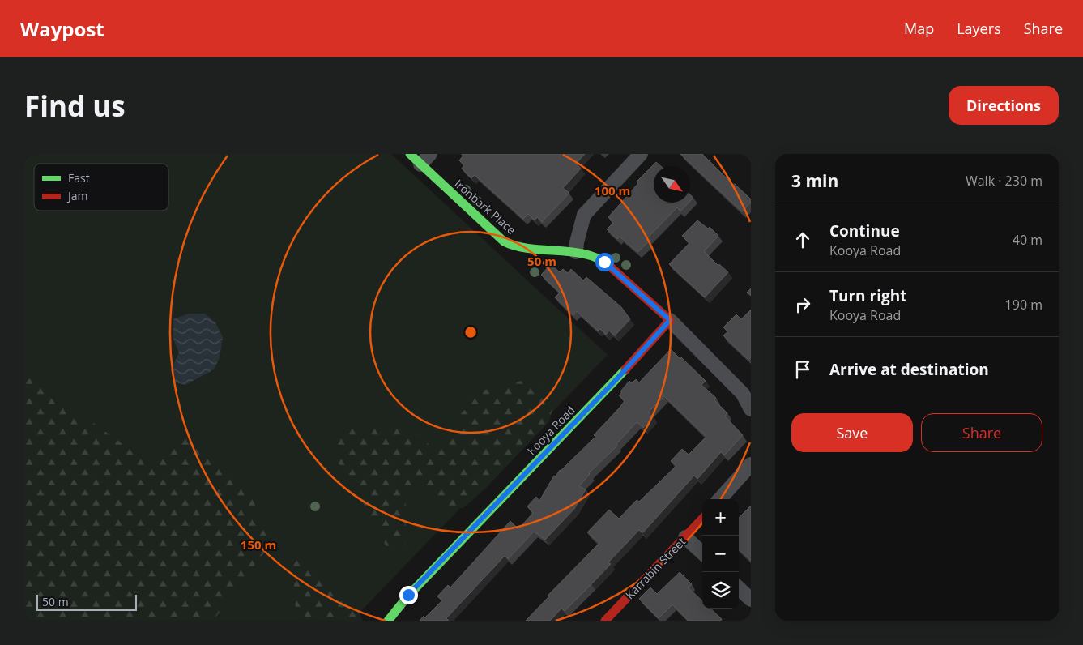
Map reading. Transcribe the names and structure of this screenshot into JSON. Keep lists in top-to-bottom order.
{
  "streets": {
    "street": ["Ironbark Place", "Kooya Road", "Karrabin Street"]
  },
  "crossings": [
    ["Ironbark Place", "Kooya Road"]
  ],
  "legend": ["Fast", "Jam"],
  "scale_bar": "50 m",
  "north": "bottom right",
  "page": {
    "header": "Waypost",
    "nav": ["Map", "Layers", "Share"],
    "buttons": [
      "Directions",
      ["Save", "Share"]
    ],
    "title": "Find us",
    "heading": ["3 min", "Walk · 230 m"],
    "list": [
      ["Continue", "Kooya Road", "40 m"],
      ["Turn right", "Kooya Road", "190 m"],
      "Arrive at destination"
    ],
    "map_buttons": ["+", "−"],
    "scale": "50 m"
  },
  "rings": ["100 m", "50 m", "150 m"]
}
